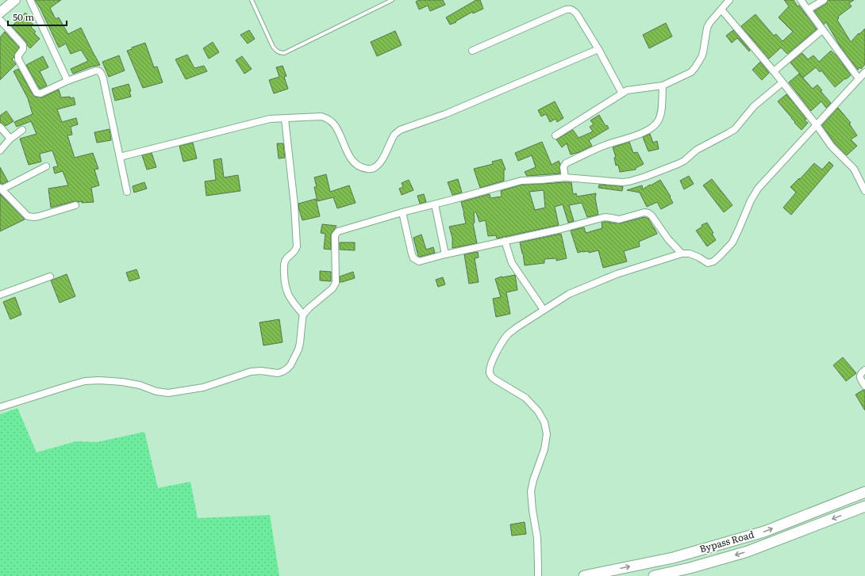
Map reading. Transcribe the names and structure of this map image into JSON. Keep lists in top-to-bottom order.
{
  "streets": {
    "main road": ["Bypass Road"]
  },
  "scale_bar": "50 m"
}
